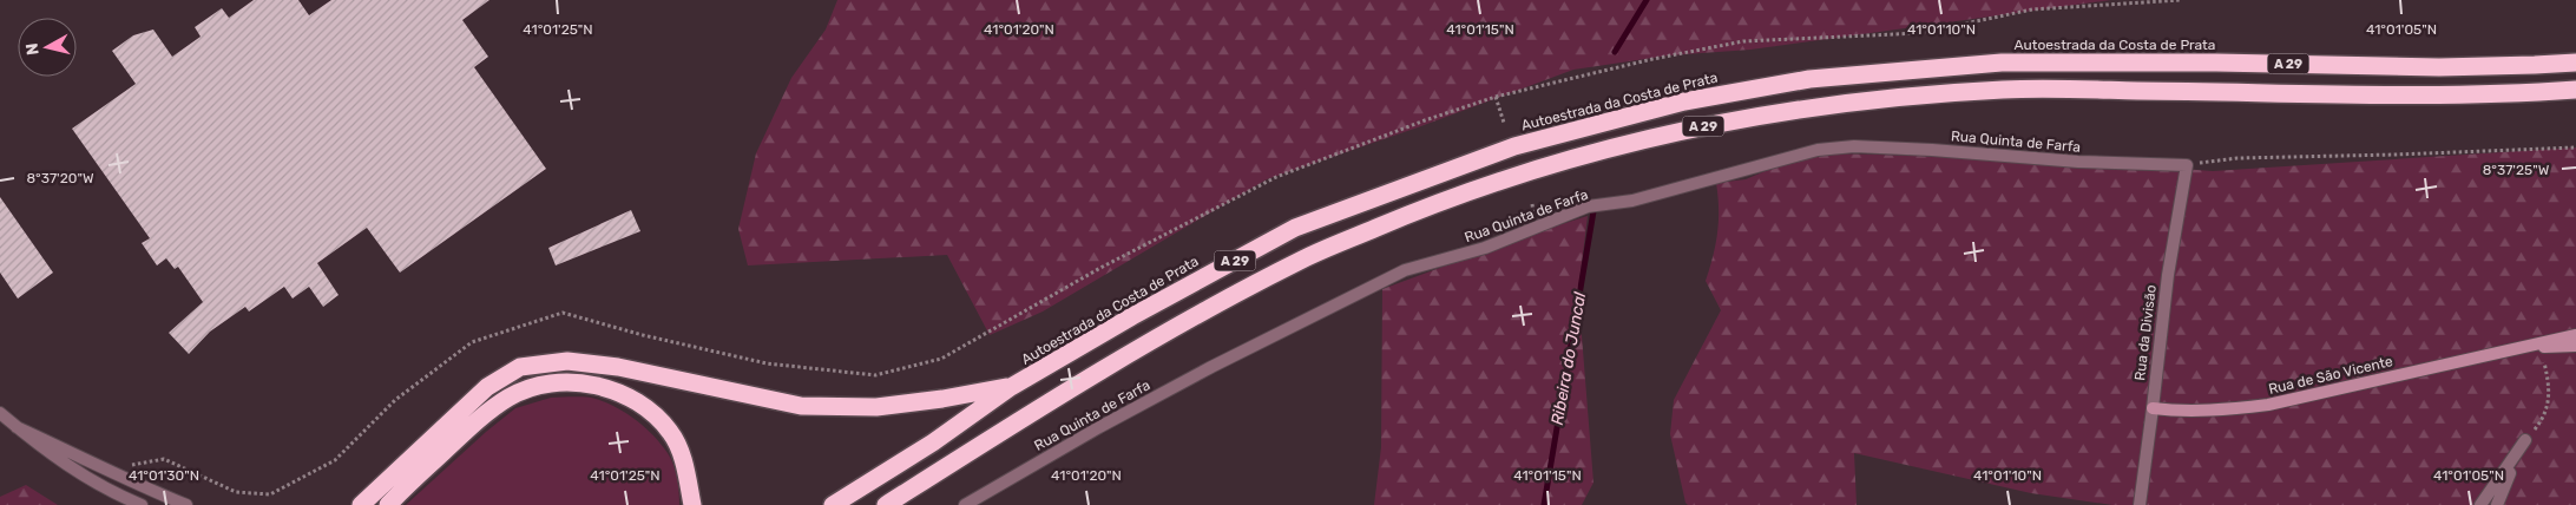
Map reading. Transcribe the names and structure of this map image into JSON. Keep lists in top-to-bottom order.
{
  "streets": {
    "highway": ["Autoestrada da Costa de Prata", "A 29"],
    "main road": ["Rua de São Vicente"],
    "street": ["Rua Quinta de Farfa", "Rua da Divisão"]
  },
  "crossings": [
    ["Rua Quinta de Farfa", "Rua da Divisão"],
    ["Rua da Divisão", "Rua de São Vicente"]
  ],
  "water": ["Ribeira do Juncal"],
  "north": "left",
  "coordinates": [
    "41°01'25\"N",
    "41°01'20\"N",
    "41°01'15\"N",
    "41°01'10\"N",
    "41°01'05\"N",
    "8°37'25\"W",
    "8°37'20\"W",
    "41°01'30\"N"
  ]
}
